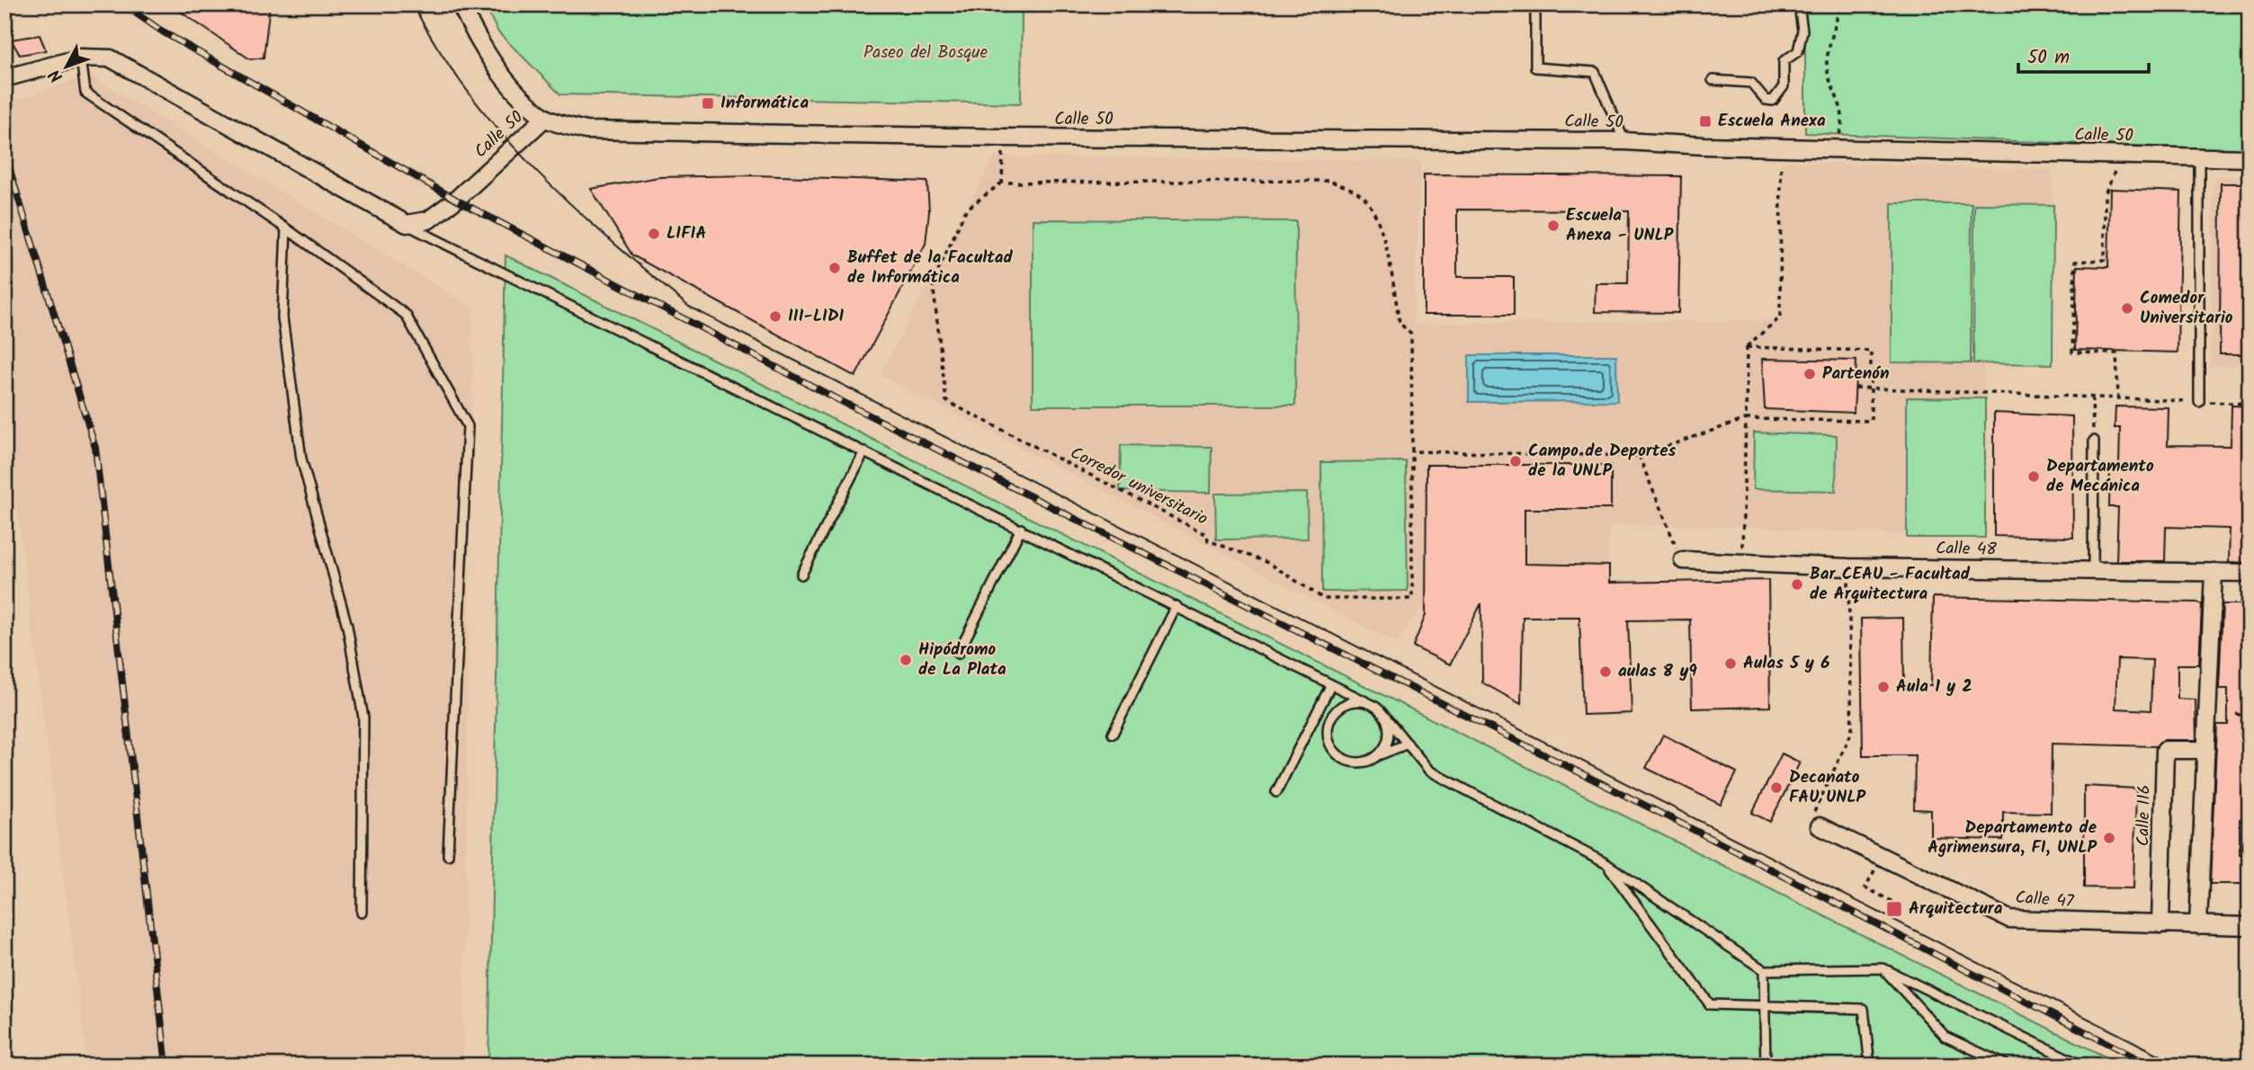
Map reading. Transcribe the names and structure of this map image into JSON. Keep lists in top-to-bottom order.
{
  "streets": {
    "street": [
      "Calle 50",
      "Calle 48",
      "Calle 116",
      "Calle 47"
    ],
    "path": ["Corredor universitario"]
  },
  "crossings": [
    ["Calle 116", "Calle 47"]
  ],
  "parks": ["Paseo del Bosque"],
  "places": {
    "transit": ["Informática", "Escuela Anexa", "Arquitectura"],
    "other": [
      "Escuela Anexa - UNLP",
      "LIFIA",
      "Buffet de la Facultad de Informática",
      "Comedor Universitario",
      "III-LIDI",
      "Partenón",
      "Campo de Deportes de la UNLP",
      "Departamento de Mecánica",
      "Bar CEAU - Facultad de Arquitectura",
      "Hipódromo de La Plata",
      "Aulas 5 y 6",
      "aulas 8 y9",
      "Aula 1 y 2",
      "Decanato FAU UNLP",
      "Departamento de Agrimensura, FI, UNLP"
    ]
  },
  "scale_bar": "50 m",
  "north": "bottom left"
}
